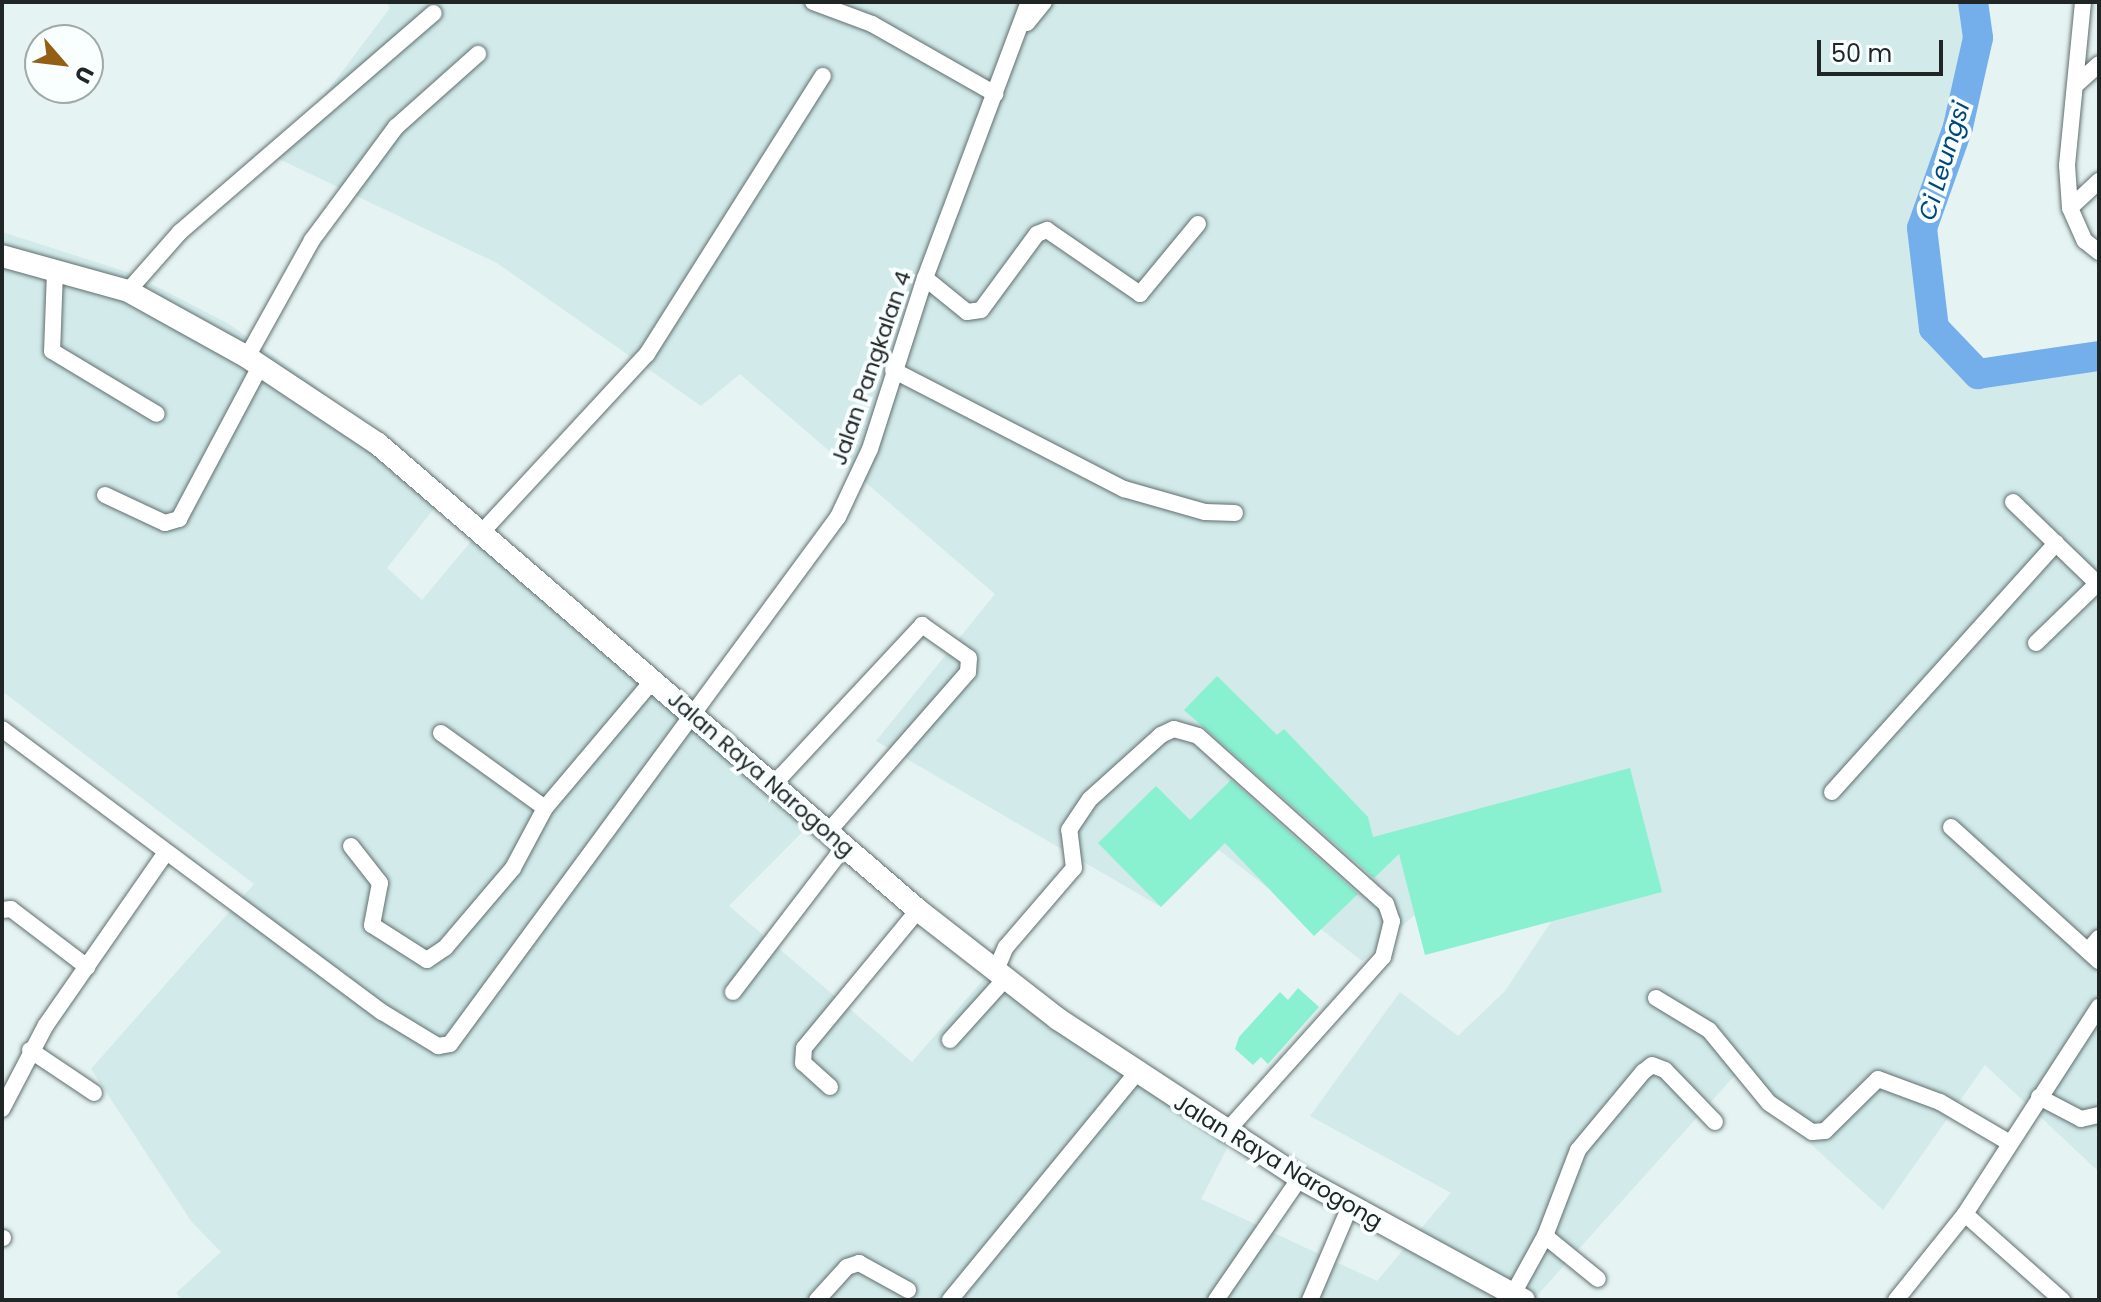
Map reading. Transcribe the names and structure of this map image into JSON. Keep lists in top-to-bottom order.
{
  "streets": {
    "main road": ["Jalan Raya Narogong"],
    "street": ["Jalan Pangkalan 4"]
  },
  "crossings": [
    ["Jalan Pangkalan 4", "Jalan Raya Narogong"]
  ],
  "water": ["Ci Leungsi"],
  "scale_bar": "50 m",
  "north": "bottom right"
}
